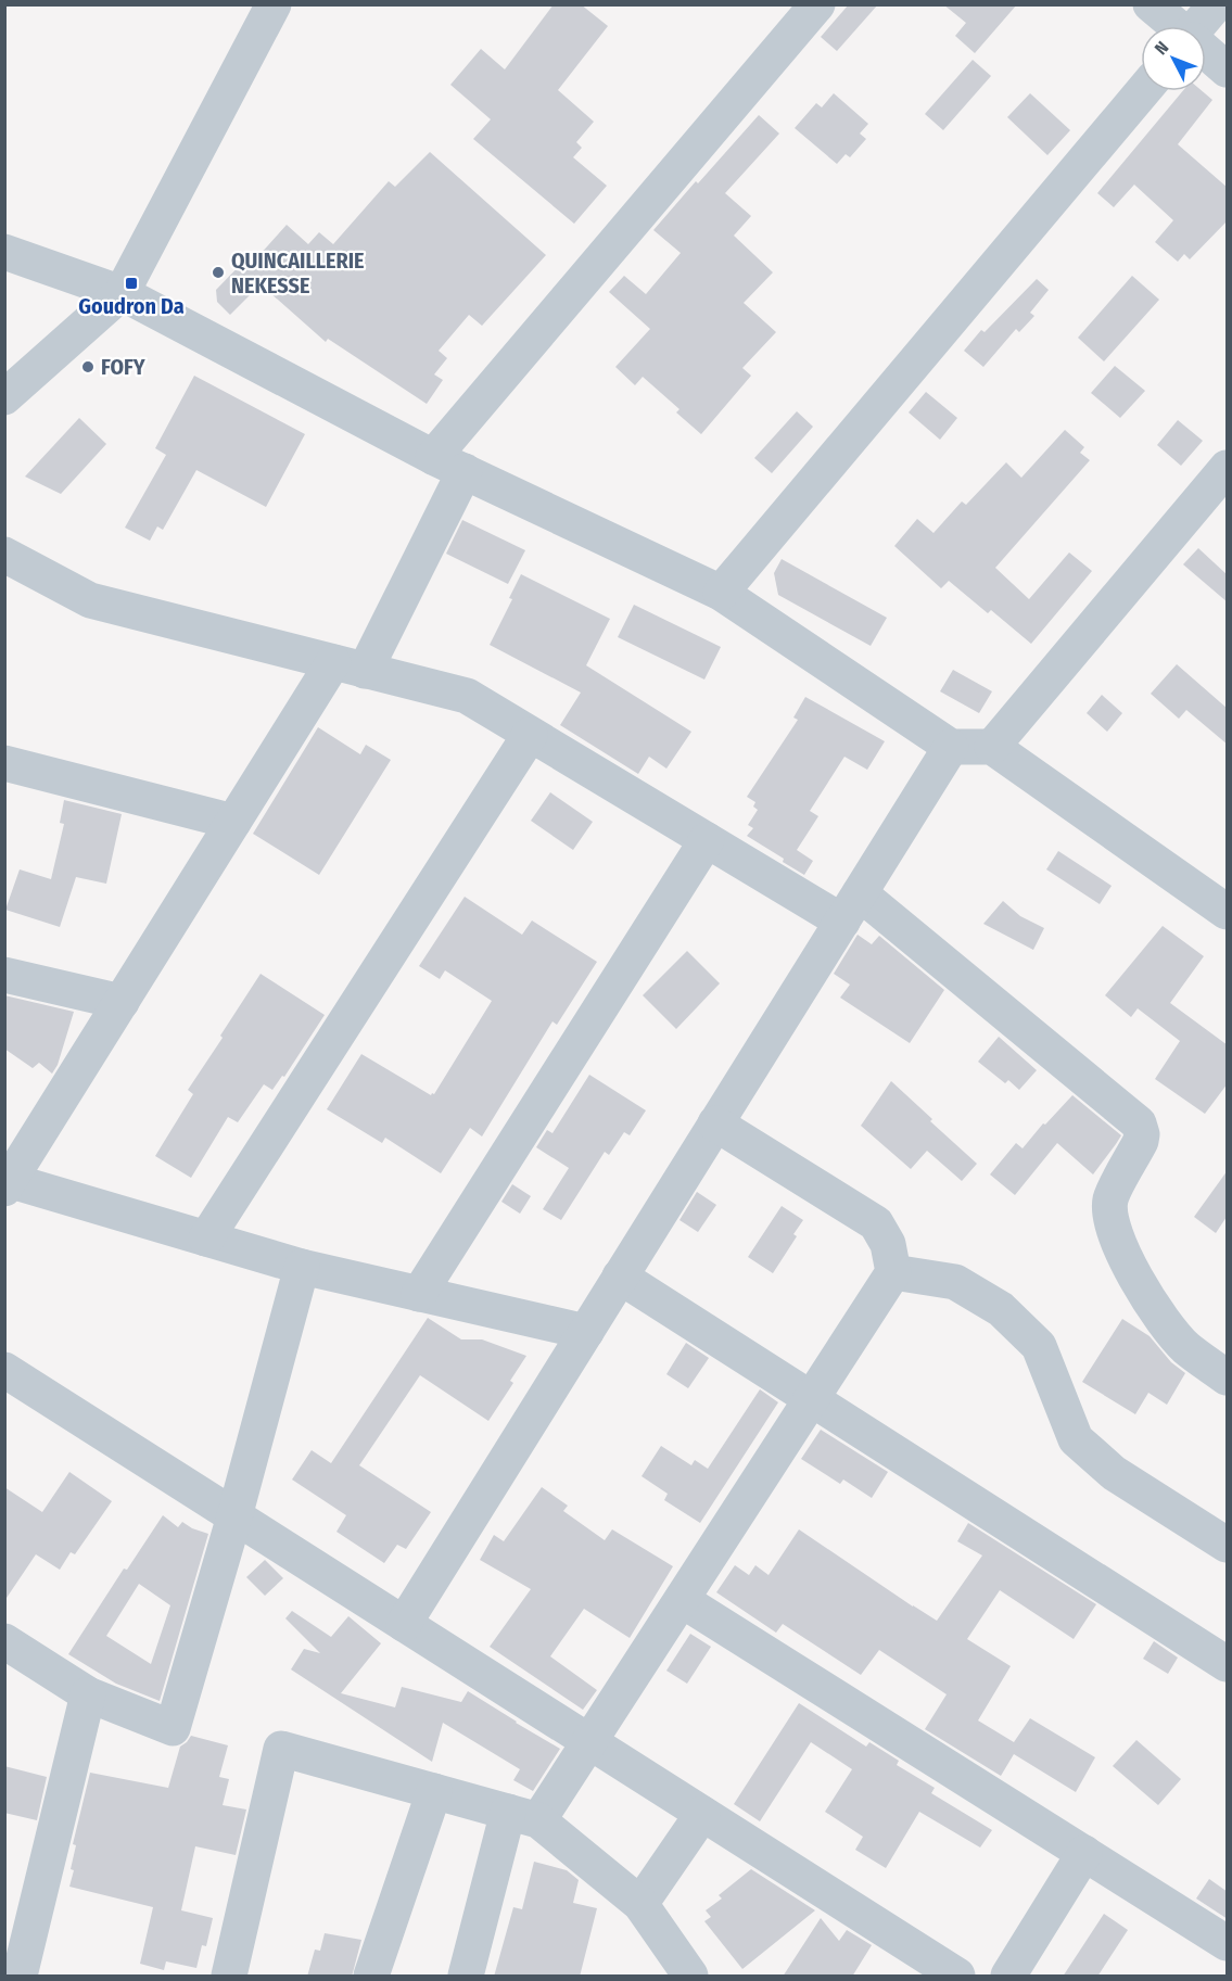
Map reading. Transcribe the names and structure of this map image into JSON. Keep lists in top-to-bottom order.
{
  "places": {
    "other": ["QUINCAILLERIE NEKESSE", "FOFY"],
    "transit": ["Goudron Da"]
  },
  "north": "top left"
}
